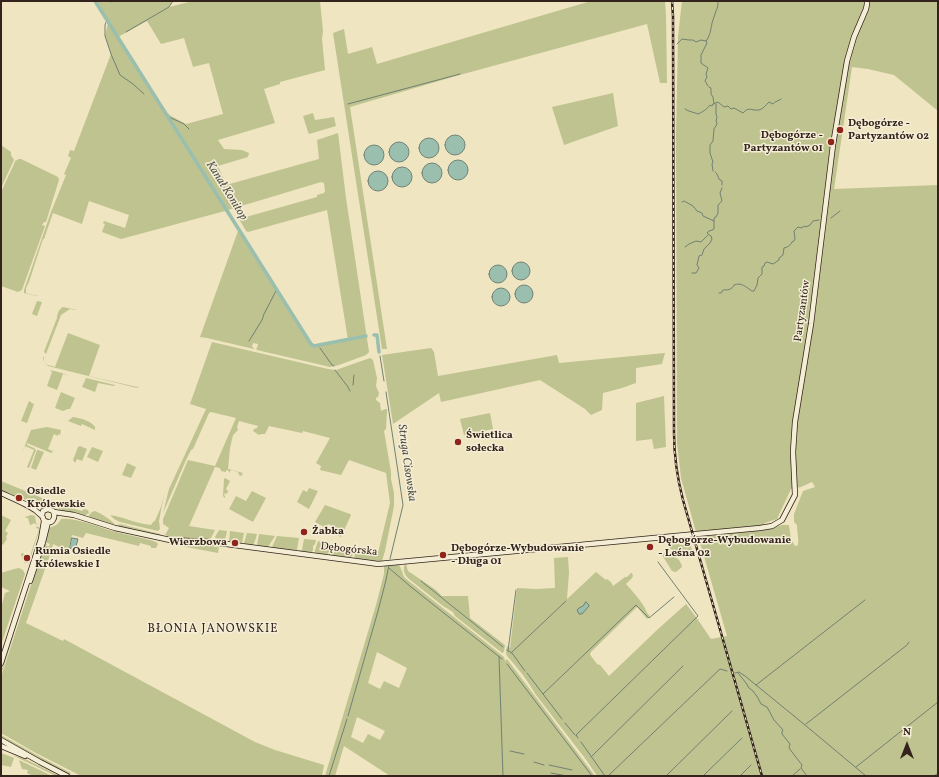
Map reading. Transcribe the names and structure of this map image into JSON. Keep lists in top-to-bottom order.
{
  "streets": {
    "street": ["Partyzantów", "Dębogórska"]
  },
  "crossings": [
    ["Partyzantów", "Dębogórska"]
  ],
  "districts": ["BŁONIA JANOWSKIE"],
  "water": ["Kanał Konitop", "Struga Cisowska"],
  "places": [
    "Dębogórze - Partyzantów 02",
    "Dębogórze - Partyzantów 01",
    "Świetlica sołecka",
    "Osiedle Królewskie",
    "Żabka",
    "Wierzbowa",
    "Dębogórze-Wybudowanie - Leśna 02",
    "Dębogórze-Wybudowanie - Długa 01",
    "Rumia Osiedle Królewskie I"
  ],
  "north": "top"
}
